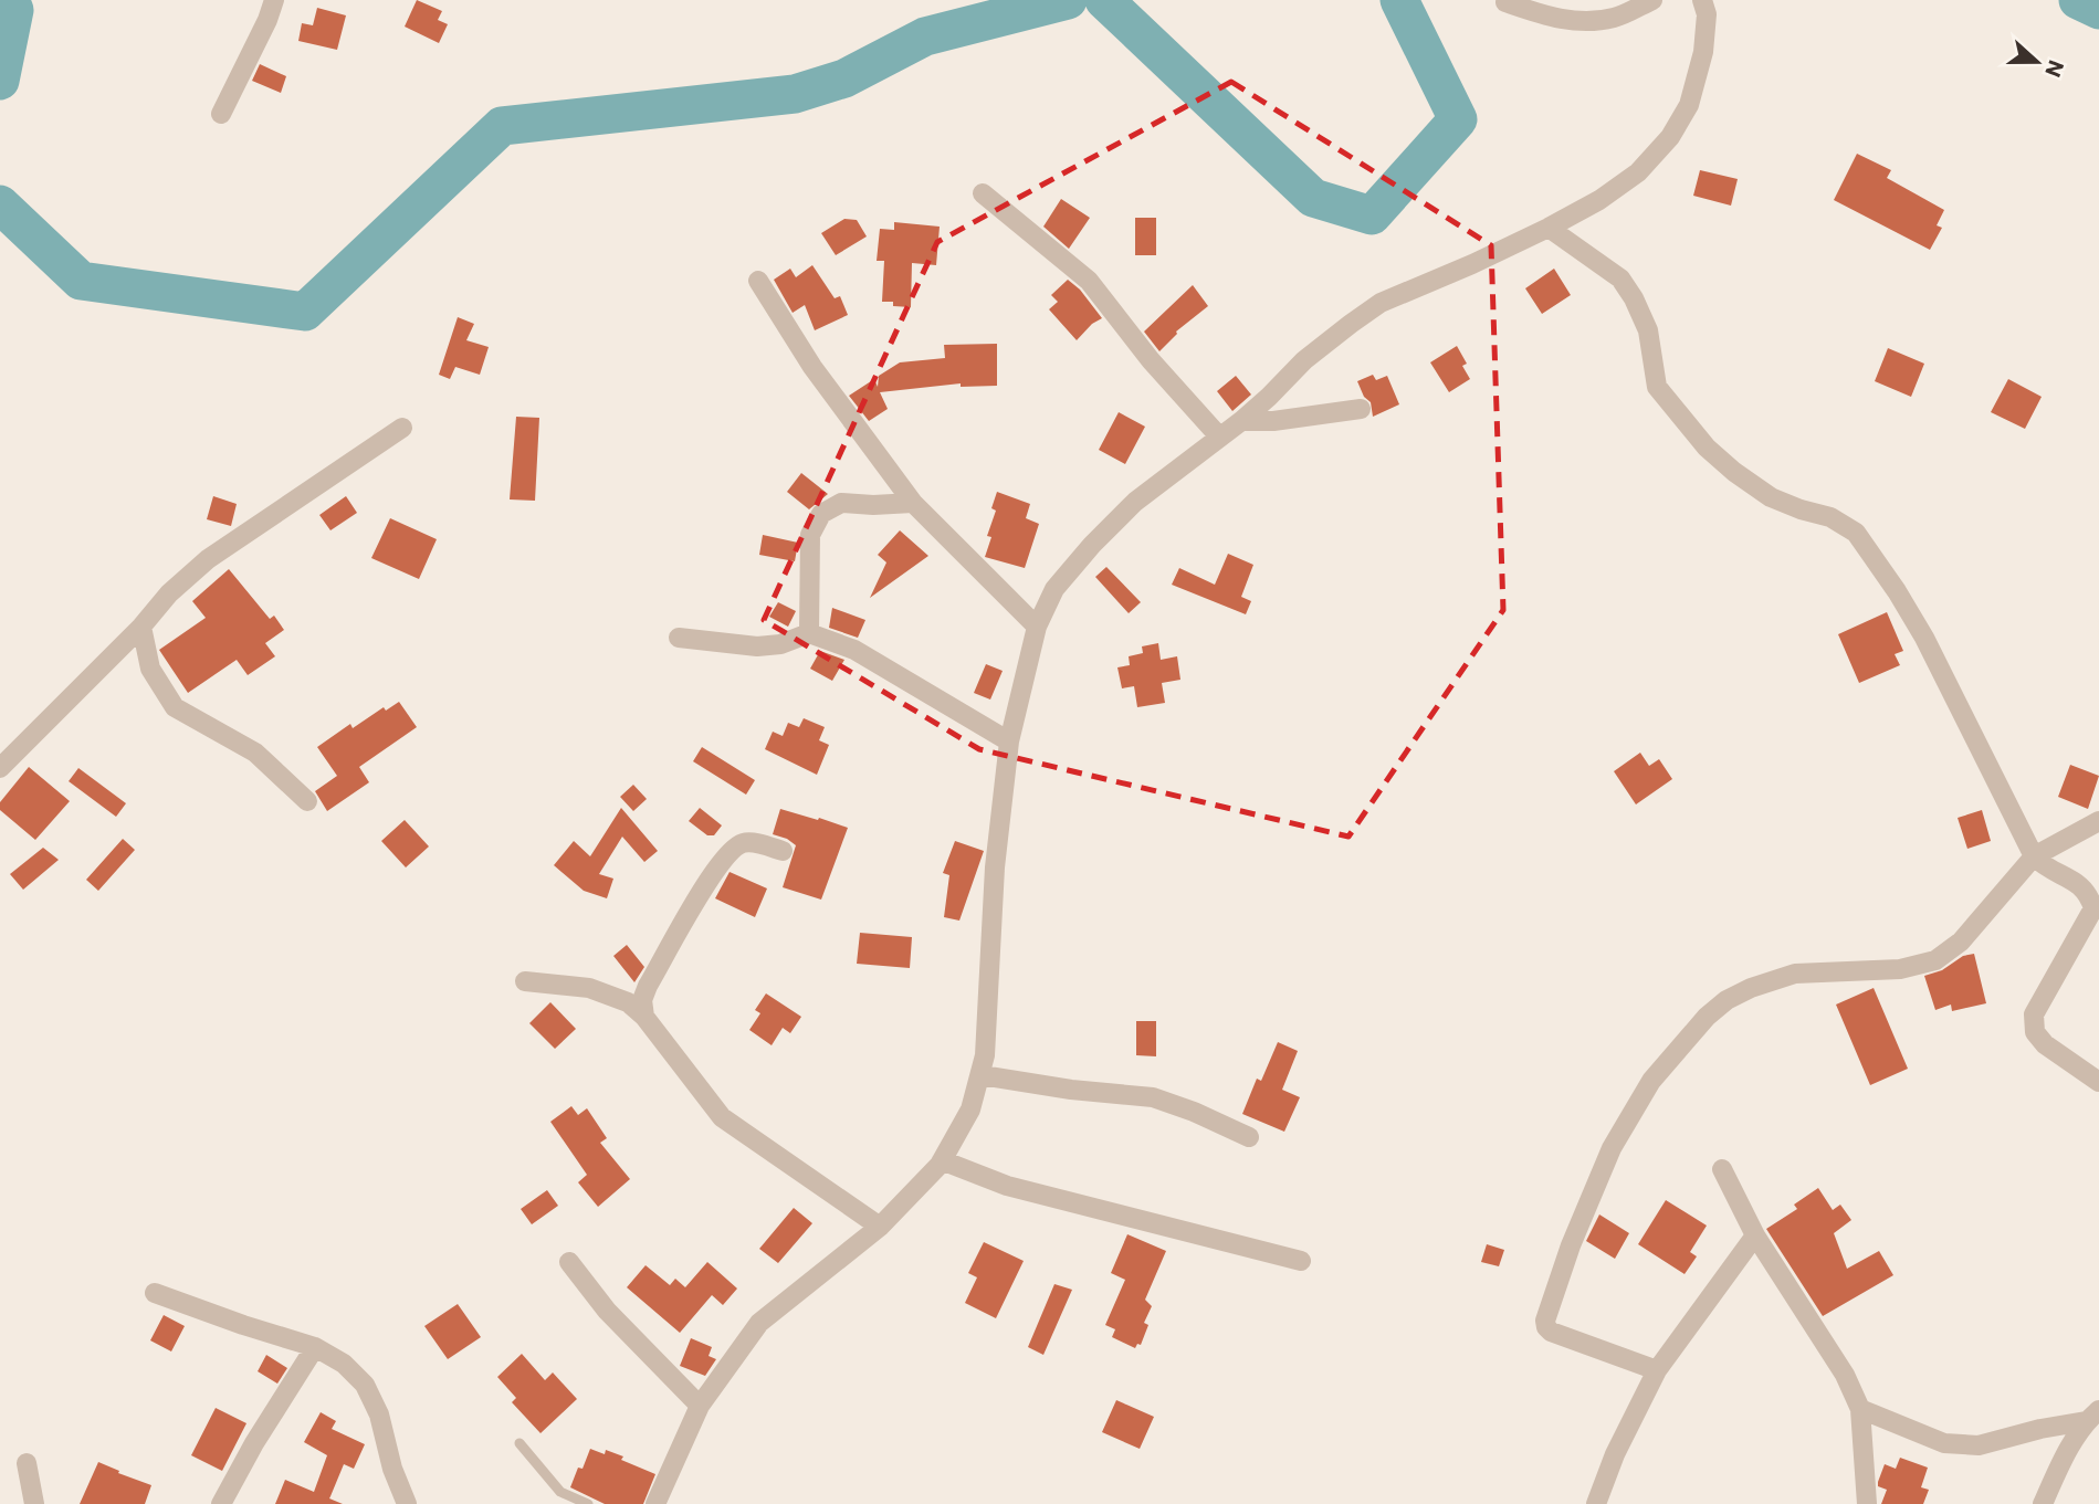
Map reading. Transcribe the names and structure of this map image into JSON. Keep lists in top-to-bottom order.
{
  "north": "right"
}
